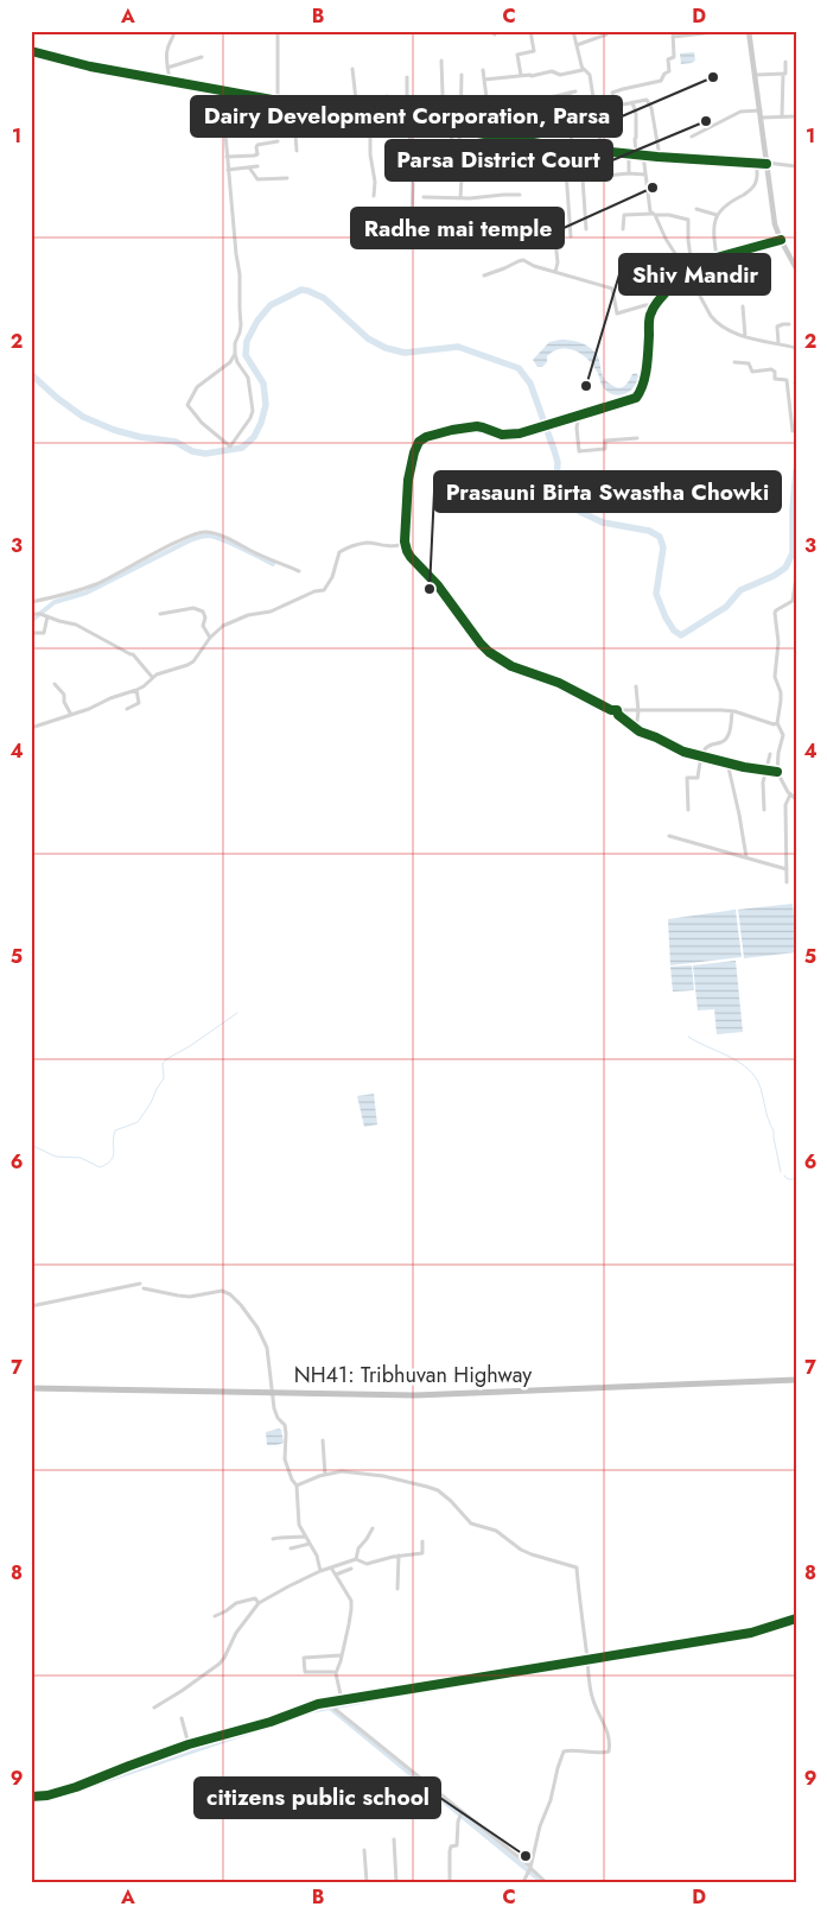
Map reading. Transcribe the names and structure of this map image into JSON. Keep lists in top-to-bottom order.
{
  "streets": {
    "highway": ["NH41: Tribhuvan Highway"]
  },
  "places": [
    "Dairy Development Corporation, Parsa",
    "Parsa District Court",
    "Radhe mai temple",
    "Shiv Mandir",
    "Prasauni Birta Swastha Chowki",
    "citizens public school"
  ],
  "grid": {
    "columns": [
      "A",
      "B",
      "C",
      "D"
    ],
    "rows": [
      "1",
      "2",
      "3",
      "4",
      "5",
      "6",
      "7",
      "8",
      "9"
    ]
  }
}
